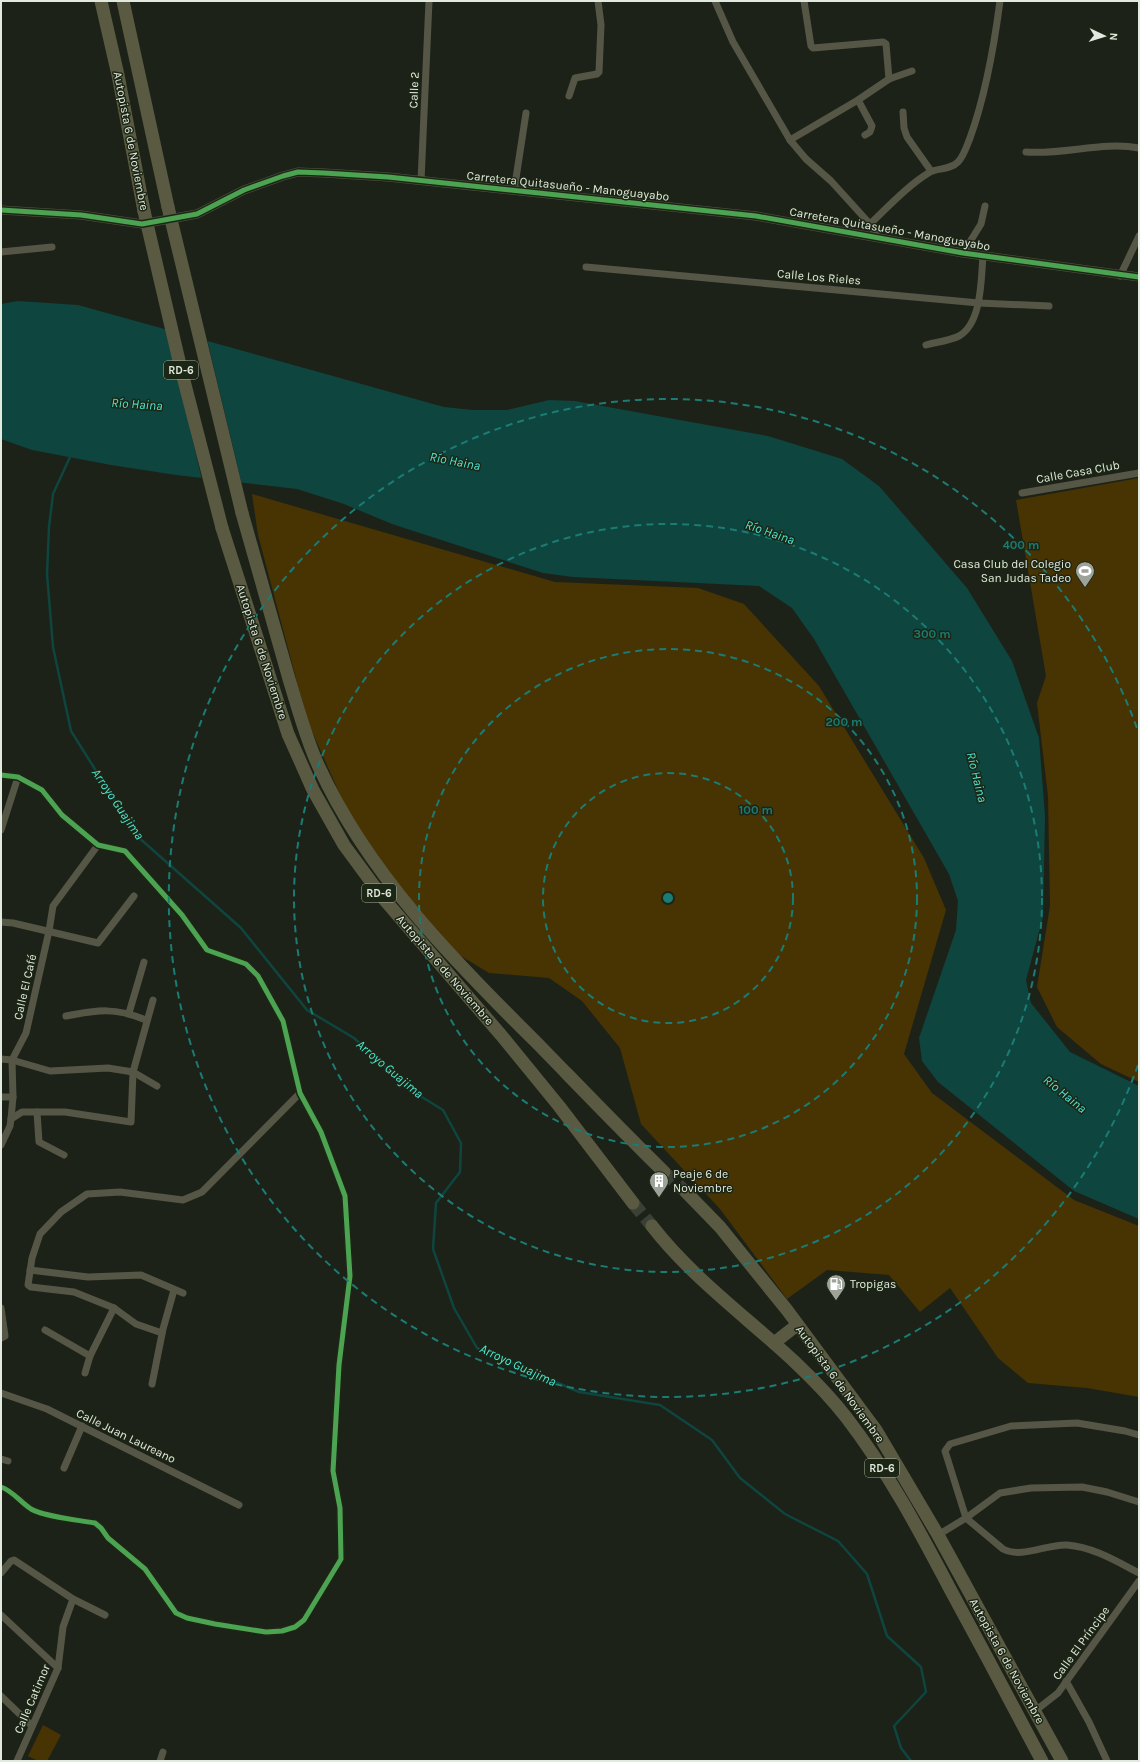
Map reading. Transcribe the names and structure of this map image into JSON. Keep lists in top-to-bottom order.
{
  "streets": {
    "highway": ["Autopista 6 de Noviembre", "RD-6"],
    "street": [
      "Calle 2",
      "Carretera Quitasueño - Manoguayabo",
      "Calle Los Rieles",
      "Calle Casa Club",
      "Calle El Café",
      "Calle Juan Laureano",
      "Calle El Príncipe",
      "Calle Catimor"
    ]
  },
  "crossings": [
    ["Calle 2", "Carretera Quitasueño - Manoguayabo"],
    ["Autopista 6 de Noviembre", "Calle El Príncipe"]
  ],
  "water": ["Río Haina", "Arroyo Guajima"],
  "places": {
    "sports": ["Casa Club del Colegio San Judas Tadeo"],
    "building": ["Peaje 6 de Noviembre"],
    "fuel station": ["Tropigas"]
  },
  "north": "right",
  "rings": [
    "400 m",
    "300 m",
    "200 m",
    "100 m"
  ]
}
